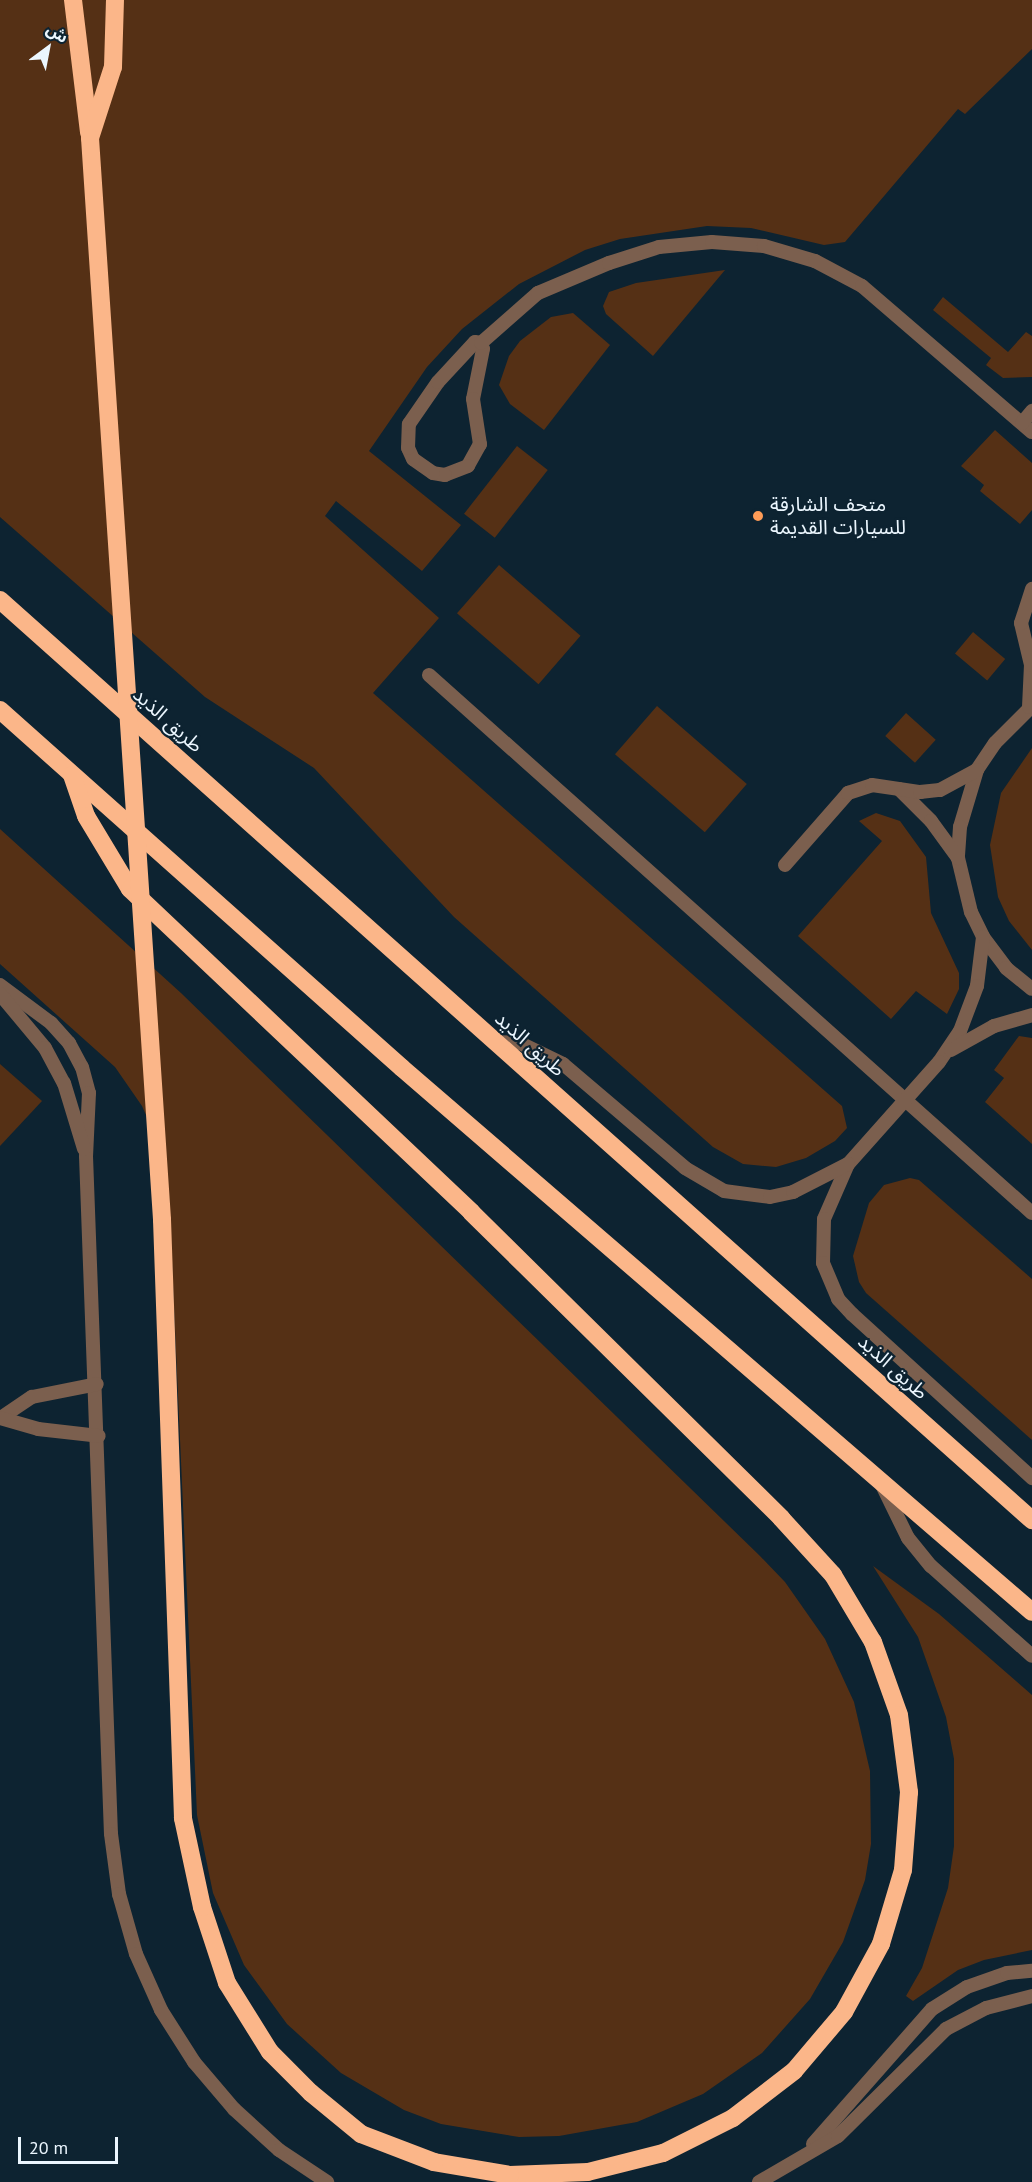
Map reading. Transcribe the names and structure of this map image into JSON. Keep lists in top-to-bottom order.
{
  "streets": {
    "highway": ["طريق الذيد"]
  },
  "places": ["متحف الشارقة للسيارات القديمة"],
  "scale_bar": "20 m",
  "north": "top right"
}
